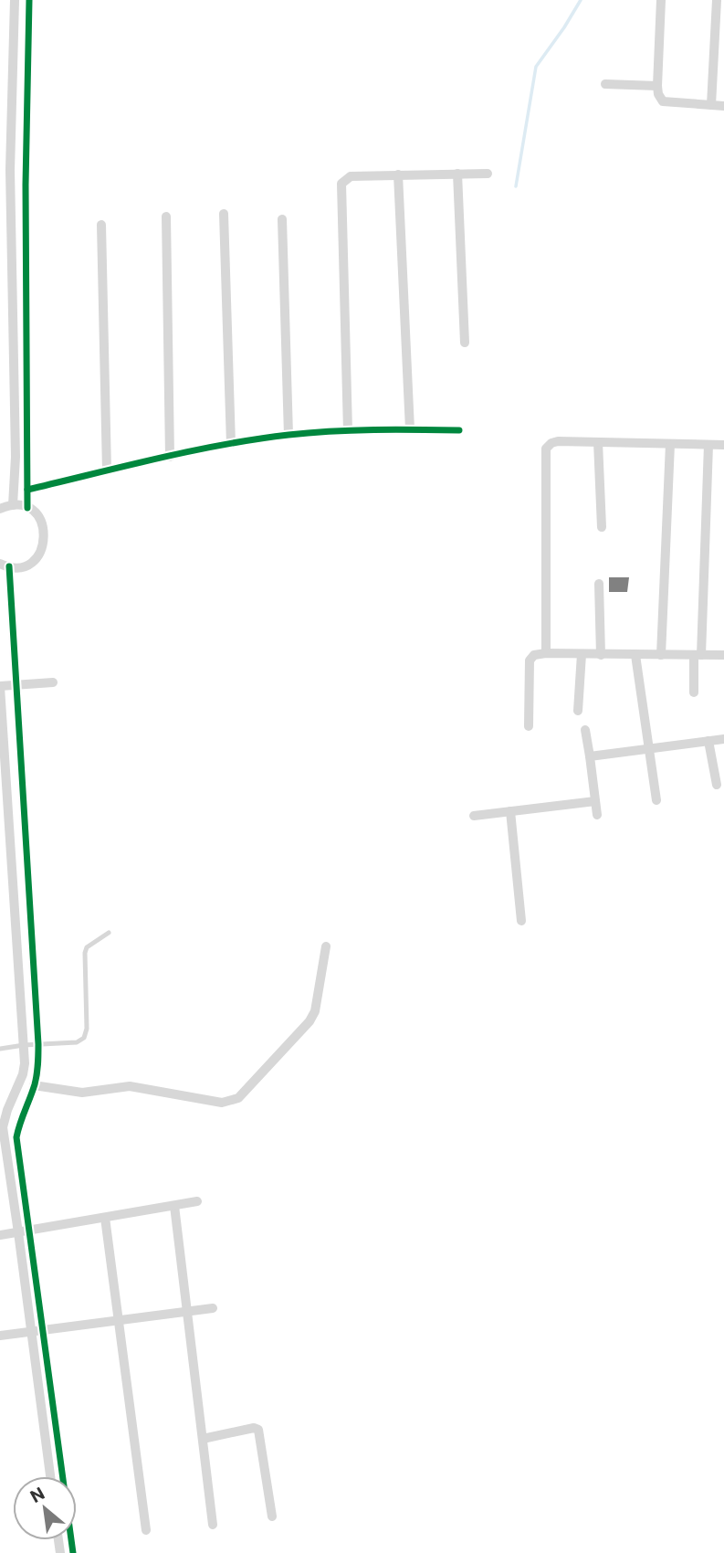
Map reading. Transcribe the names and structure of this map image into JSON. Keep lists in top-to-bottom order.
{
  "north": "top left"
}
